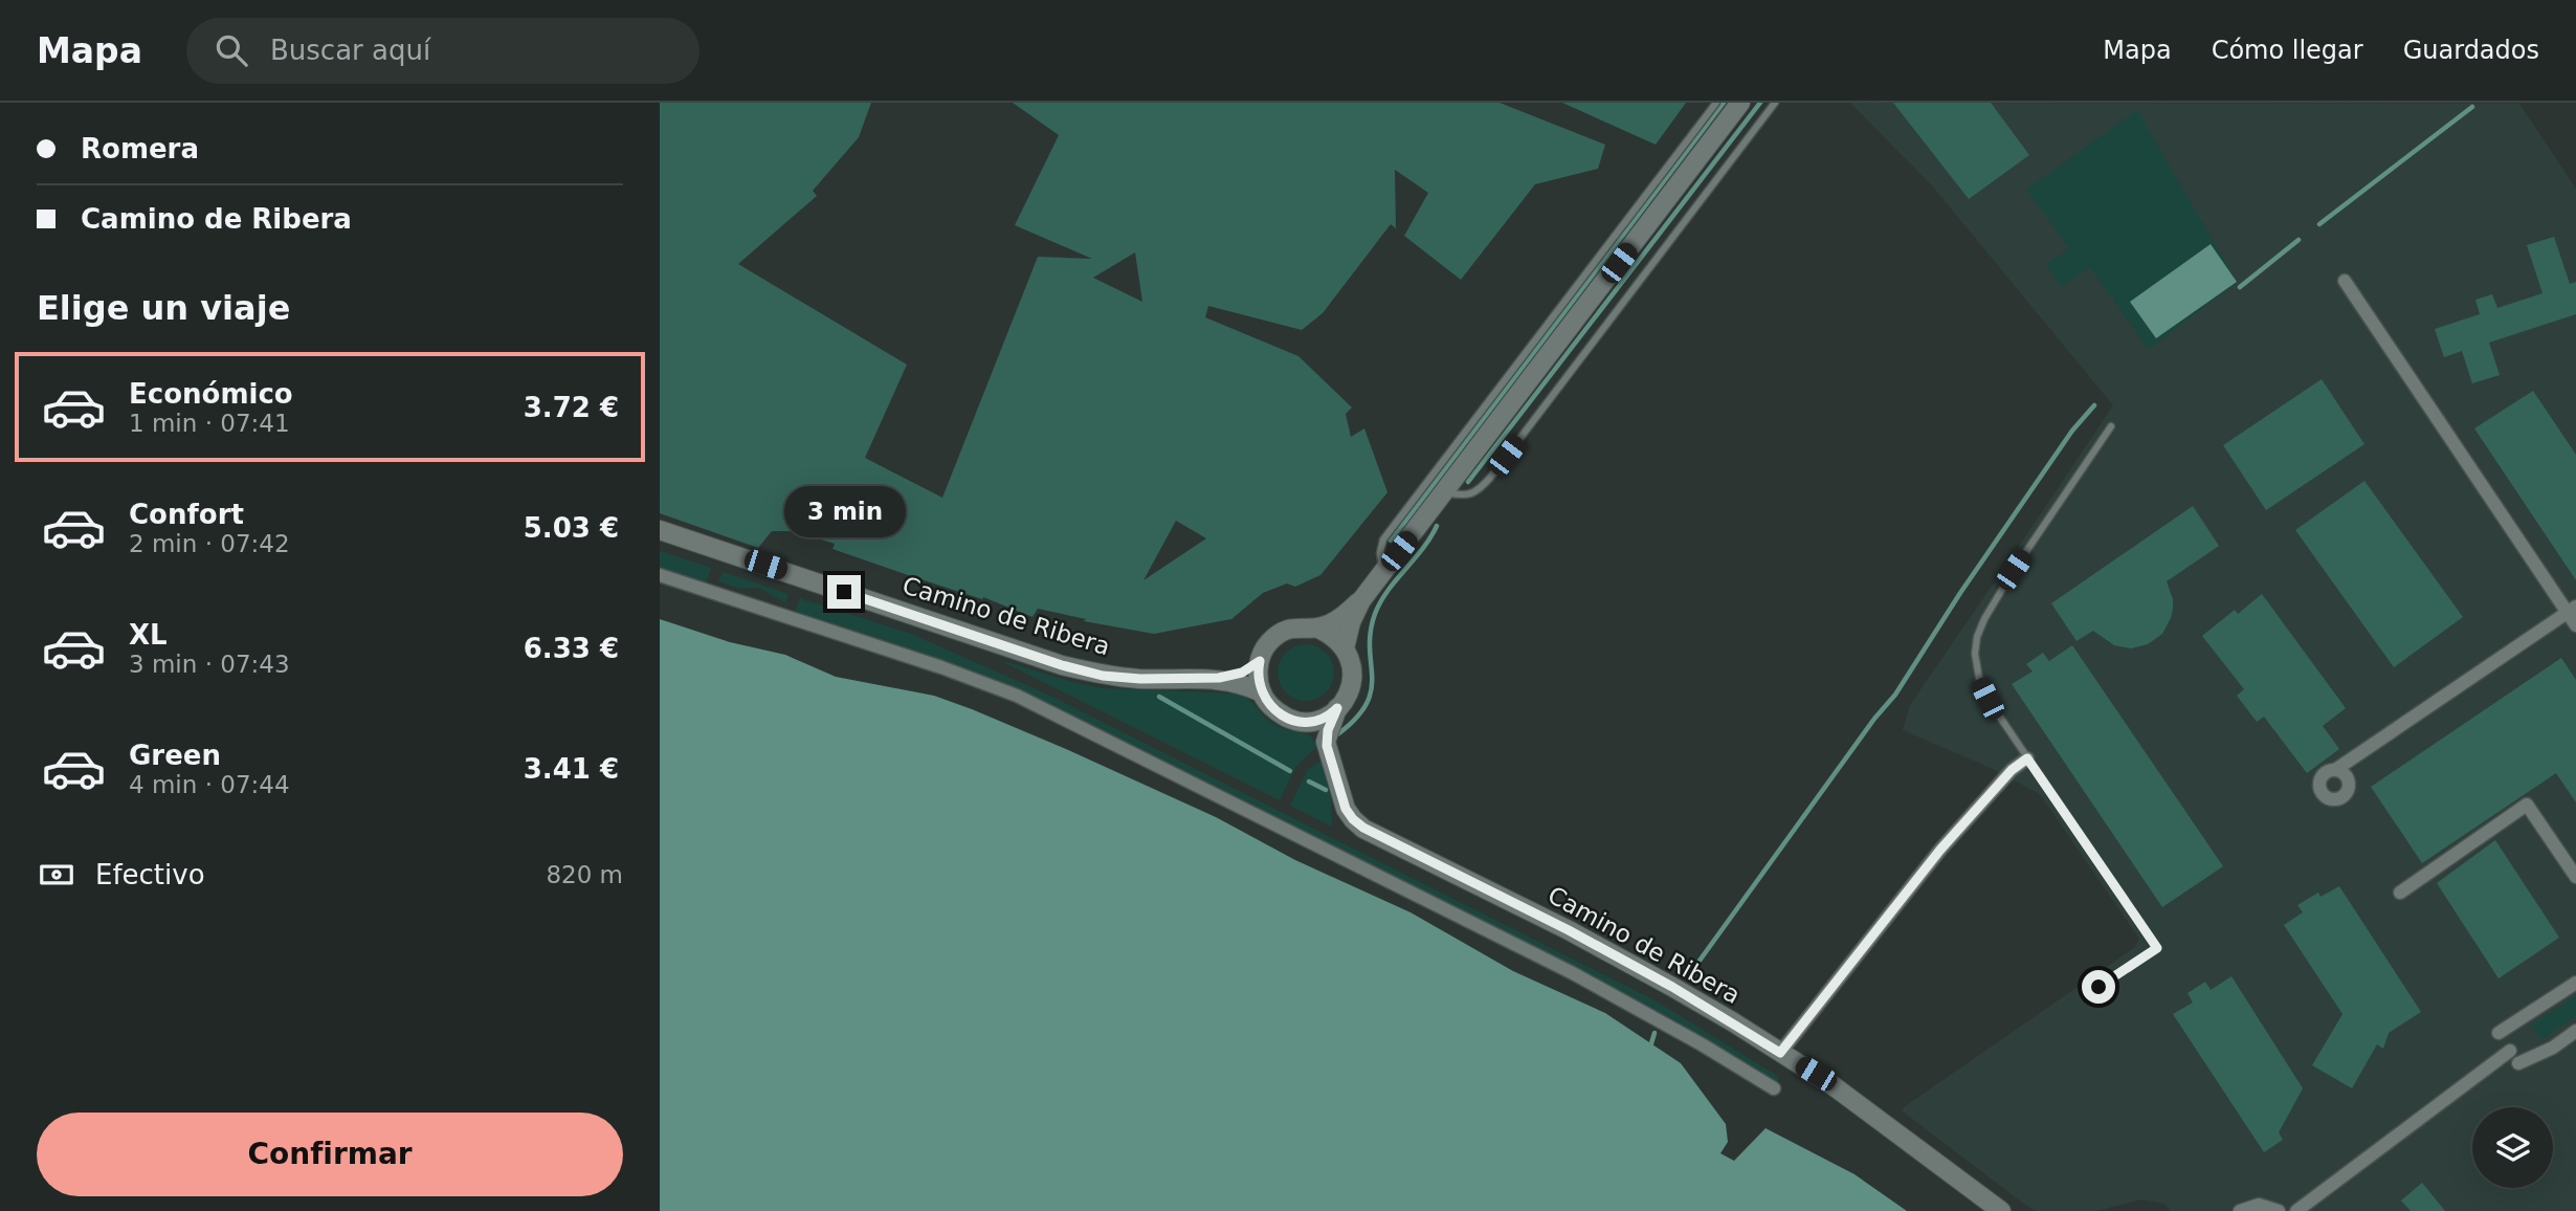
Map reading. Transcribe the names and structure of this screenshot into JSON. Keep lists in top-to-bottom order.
{
  "streets": {
    "main road": ["Camino de Ribera"]
  },
  "page": {
    "header": "Mapa",
    "search": "Buscar aquí",
    "nav": ["Mapa", "Cómo llegar", "Guardados"],
    "banner": ["Romera", "Camino de Ribera"],
    "heading": "Elige un viaje",
    "list": [
      {
        "name": "Económico",
        "note": "1 min · 07:41",
        "value": "3.72 €"
      },
      {
        "name": "Confort",
        "note": "2 min · 07:42",
        "value": "5.03 €"
      },
      {
        "name": "XL",
        "note": "3 min · 07:43",
        "value": "6.33 €"
      },
      {
        "name": "Green",
        "note": "4 min · 07:44",
        "value": "3.41 €"
      }
    ],
    "bubble": "3 min",
    "pay": ["Efectivo", "820 m"],
    "buttons": "Confirmar"
  }
}
